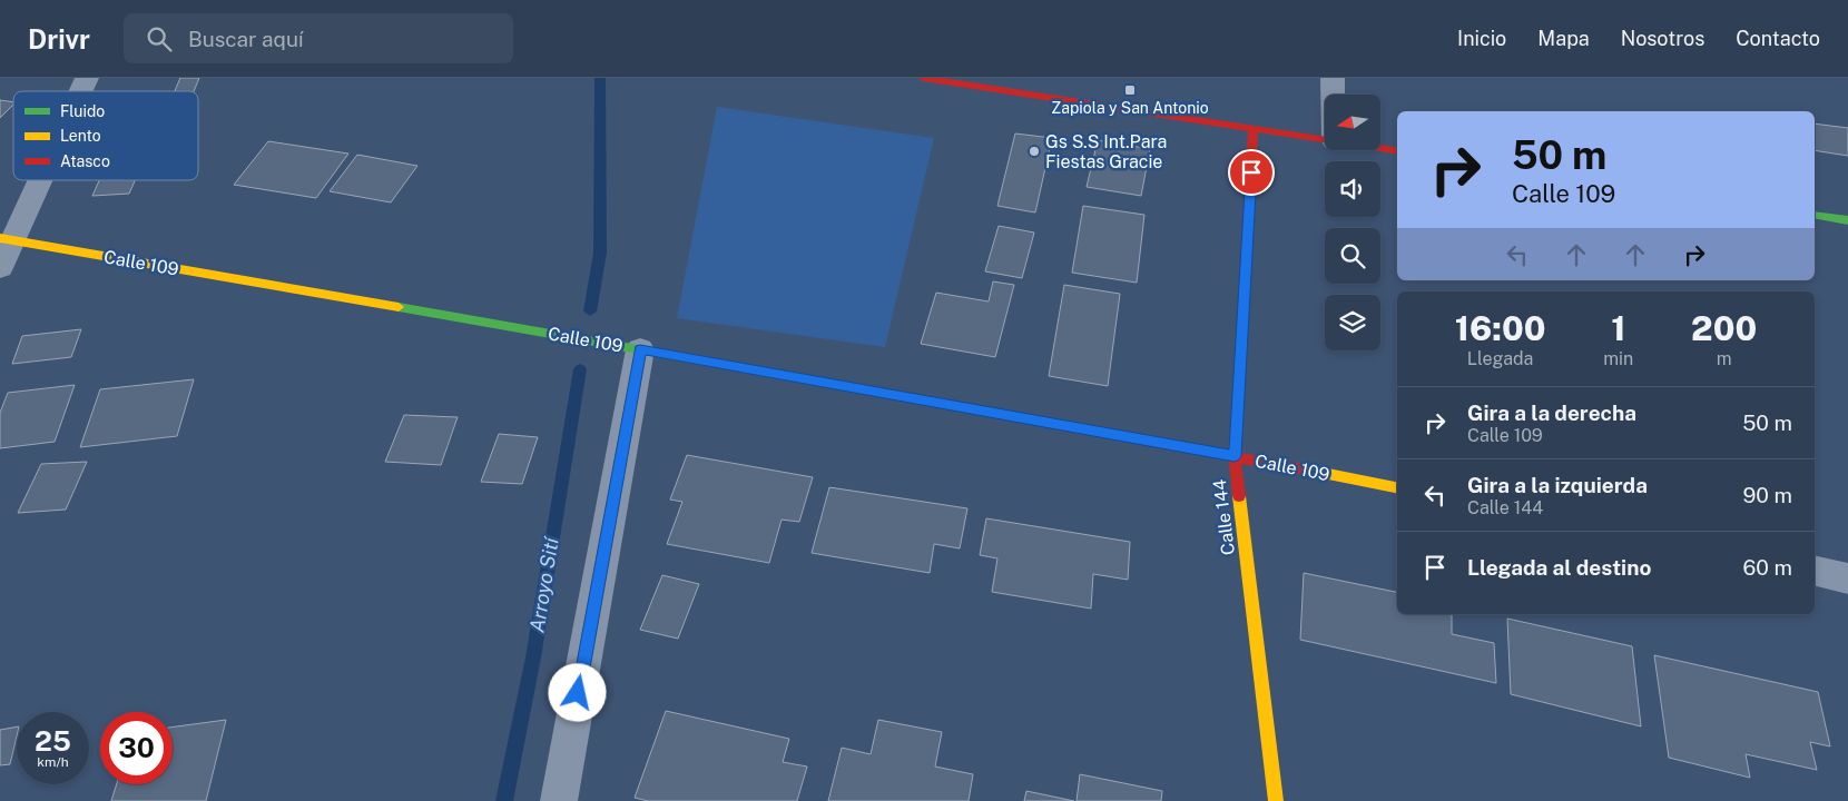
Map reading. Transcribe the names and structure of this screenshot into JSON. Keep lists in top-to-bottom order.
{
  "streets": {
    "street": ["Calle 109", "Calle 144"]
  },
  "crossings": [
    ["Calle 109", "Calle 144"]
  ],
  "water": ["Arroyo Sití"],
  "places": {
    "transit": ["Zapiola y San Antonio"],
    "other": ["Gs S.S Int.Para Fiestas Gracie"]
  },
  "legend": ["Fluido", "Lento", "Atasco"],
  "north": "left",
  "page": {
    "header": "Drivr",
    "search": "Buscar aquí",
    "nav": [
      "Inicio",
      "Mapa",
      "Nosotros",
      "Contacto"
    ],
    "turn": ["50 m", "Calle 109"],
    "eta": [
      "16:00",
      "Llegada",
      "1",
      "min",
      "200",
      "m"
    ],
    "list": [
      {
        "name": "Gira a la derecha",
        "note": "Calle 109",
        "value": "50 m"
      },
      {
        "name": "Gira a la izquierda",
        "note": "Calle 144",
        "value": "90 m"
      },
      {
        "name": "Llegada al destino",
        "value": "60 m"
      }
    ],
    "speed": "25 km/h",
    "limit": "30"
  }
}
